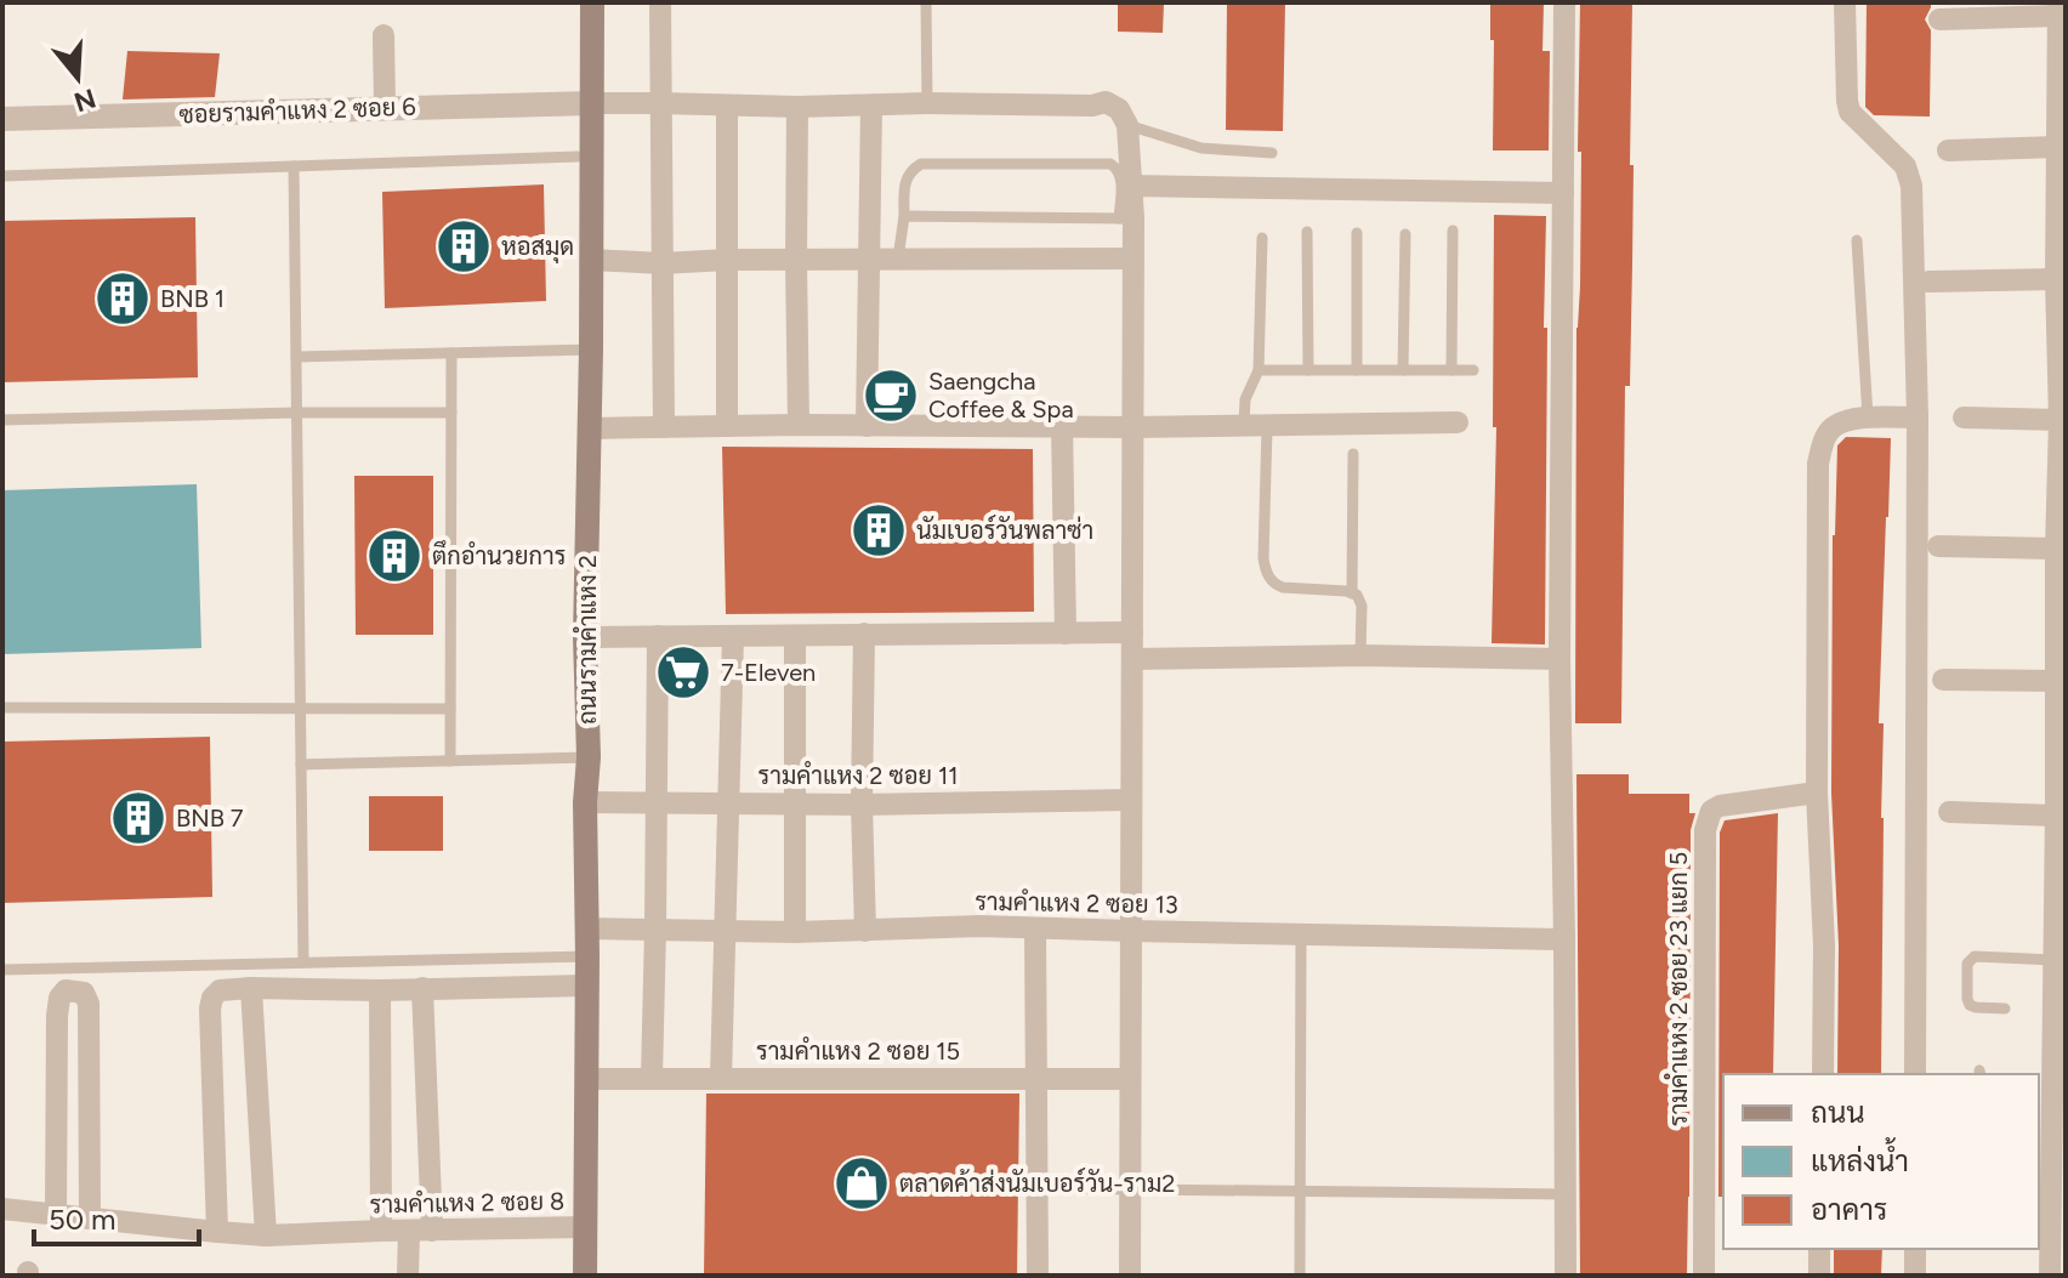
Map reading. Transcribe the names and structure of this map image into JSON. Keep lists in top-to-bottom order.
{
  "streets": {
    "main road": ["ถนนรามคำแหง 2"],
    "street": [
      "ซอยรามคำแหง 2 ซอย 6",
      "รามคำแหง 2 ซอย 11",
      "รามคำแหง 2 ซอย 13",
      "รามคำแหง 2 ซอย 23 แยก 5",
      "รามคำแหง 2 ซอย 15",
      "รามคำแหง 2 ซอย 8"
    ]
  },
  "crossings": [
    ["ซอยรามคำแหง 2 ซอย 6", "ถนนรามคำแหง 2"],
    ["ถนนรามคำแหง 2", "รามคำแหง 2 ซอย 11"],
    ["ถนนรามคำแหง 2", "รามคำแหง 2 ซอย 13"],
    ["ถนนรามคำแหง 2", "รามคำแหง 2 ซอย 15"],
    ["ถนนรามคำแหง 2", "รามคำแหง 2 ซอย 8"]
  ],
  "places": {
    "building": [
      "หอสมุด",
      "BNB 1",
      "นัมเบอร์วันพลาซ่า",
      "ตึกอำนวยการ",
      "BNB 7"
    ],
    "cafe": ["Saengcha Coffee & Spa"],
    "supermarket": ["7-Eleven"],
    "shop": ["ตลาดค้าส่งนัมเบอร์วัน-ราม2"]
  },
  "legend": ["ถนน", "แหล่งน้ำ", "อาคาร"],
  "scale_bar": "50 m",
  "north": "bottom"
}
